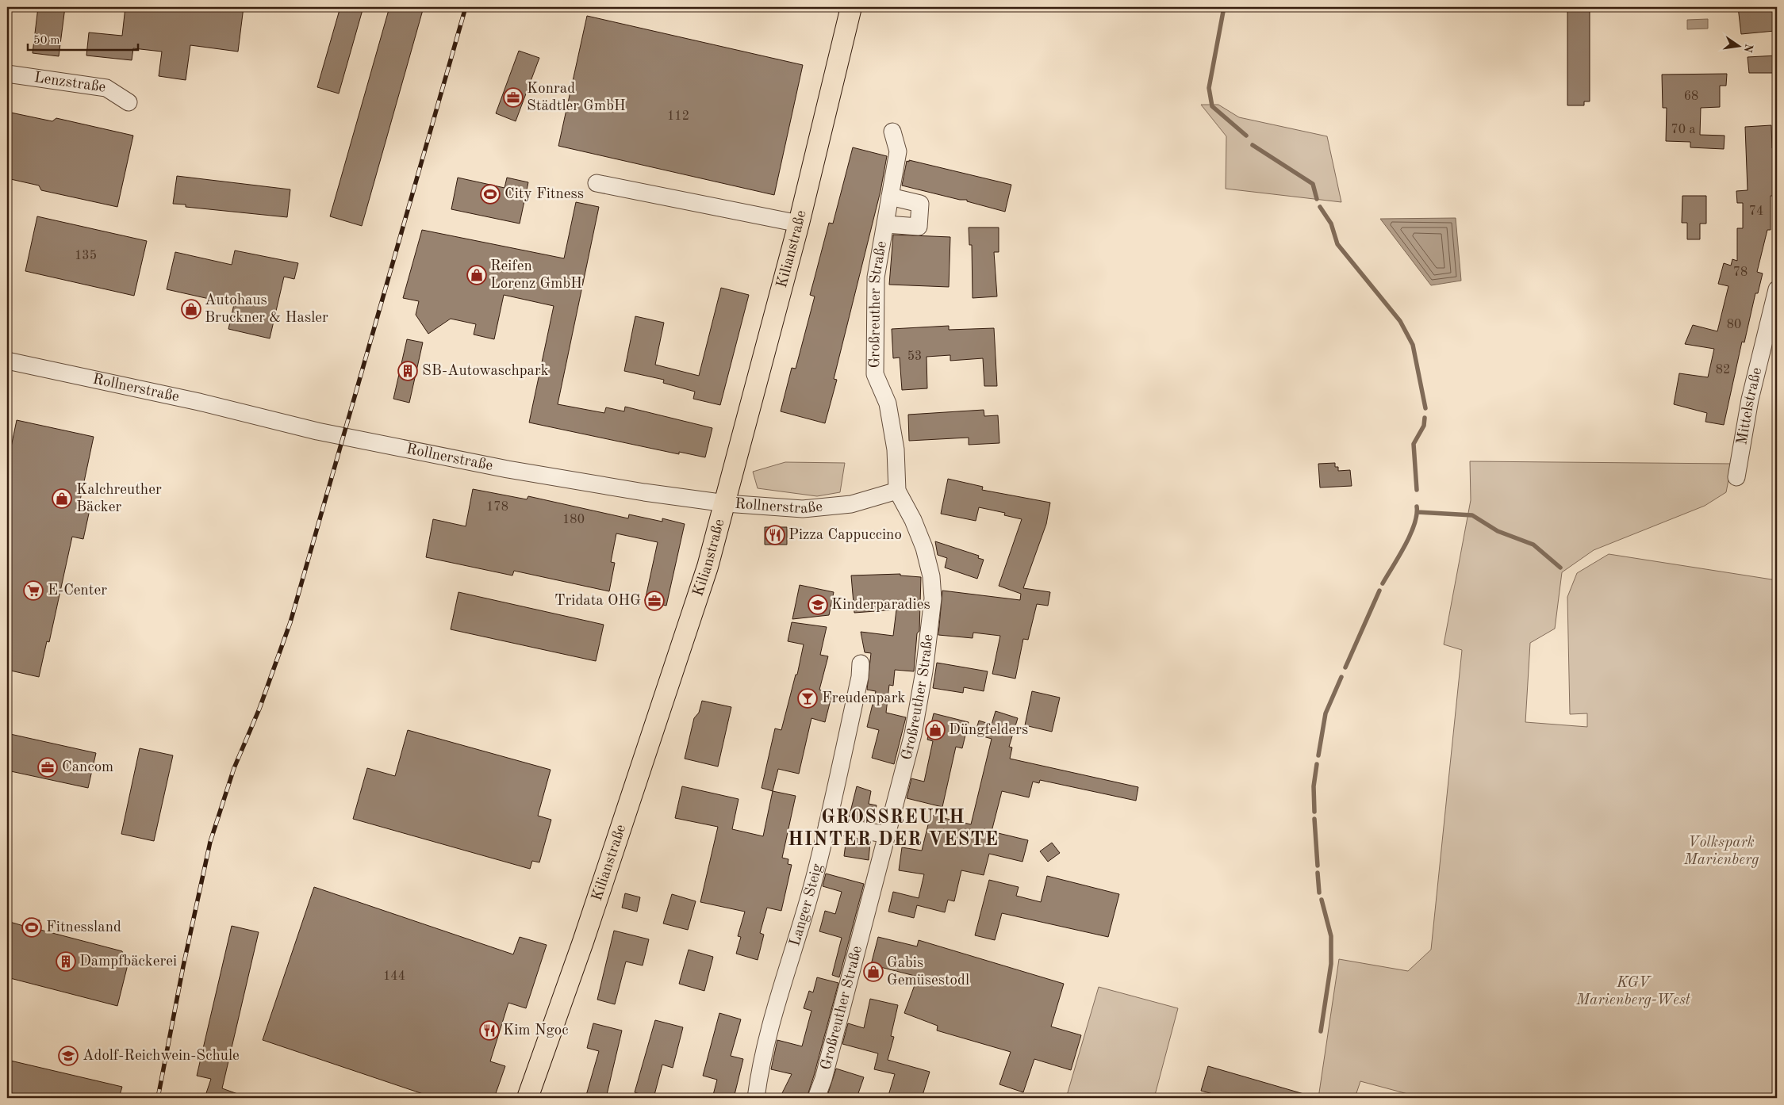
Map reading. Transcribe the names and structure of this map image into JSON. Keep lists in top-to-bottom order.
{
  "streets": {
    "main road": ["Kilianstraße"],
    "street": [
      "Lenzstraße",
      "Großreuther Straße",
      "Rollnerstraße",
      "Mittelstraße",
      "Langer Steig"
    ]
  },
  "crossings": [
    ["Kilianstraße", "Rollnerstraße"],
    ["Großreuther Straße", "Rollnerstraße"]
  ],
  "districts": ["GROSSREUTH HINTER DER VESTE"],
  "parks": ["Volkspark Marienberg", "KGV Marienberg-West"],
  "places": {
    "office": ["Konrad Städtler GmbH", "Tridata OHG", "Cancom"],
    "sports": ["City Fitness", "Fitnessland"],
    "shop": [
      "Reifen Lorenz GmbH",
      "Autohaus Bruckner & Hasler",
      "Kalchreuther Bäcker",
      "Düngfelders",
      "Gabis Gemüsestodl"
    ],
    "building": ["SB-Autowaschpark", "Dampfbäckerei"],
    "restaurant": ["Pizza Cappuccino", "Kim Ngoc"],
    "supermarket": ["E-Center"],
    "school or university": ["Kinderparadies", "Adolf-Reichwein-Schule"],
    "bar": ["Freudenpark"]
  },
  "house_numbers": [
    "68",
    "112",
    "70 a",
    "74",
    "135",
    "78",
    "80",
    "53",
    "82",
    "178",
    "180",
    "144"
  ],
  "scale_bar": "50 m",
  "north": "right"
}
